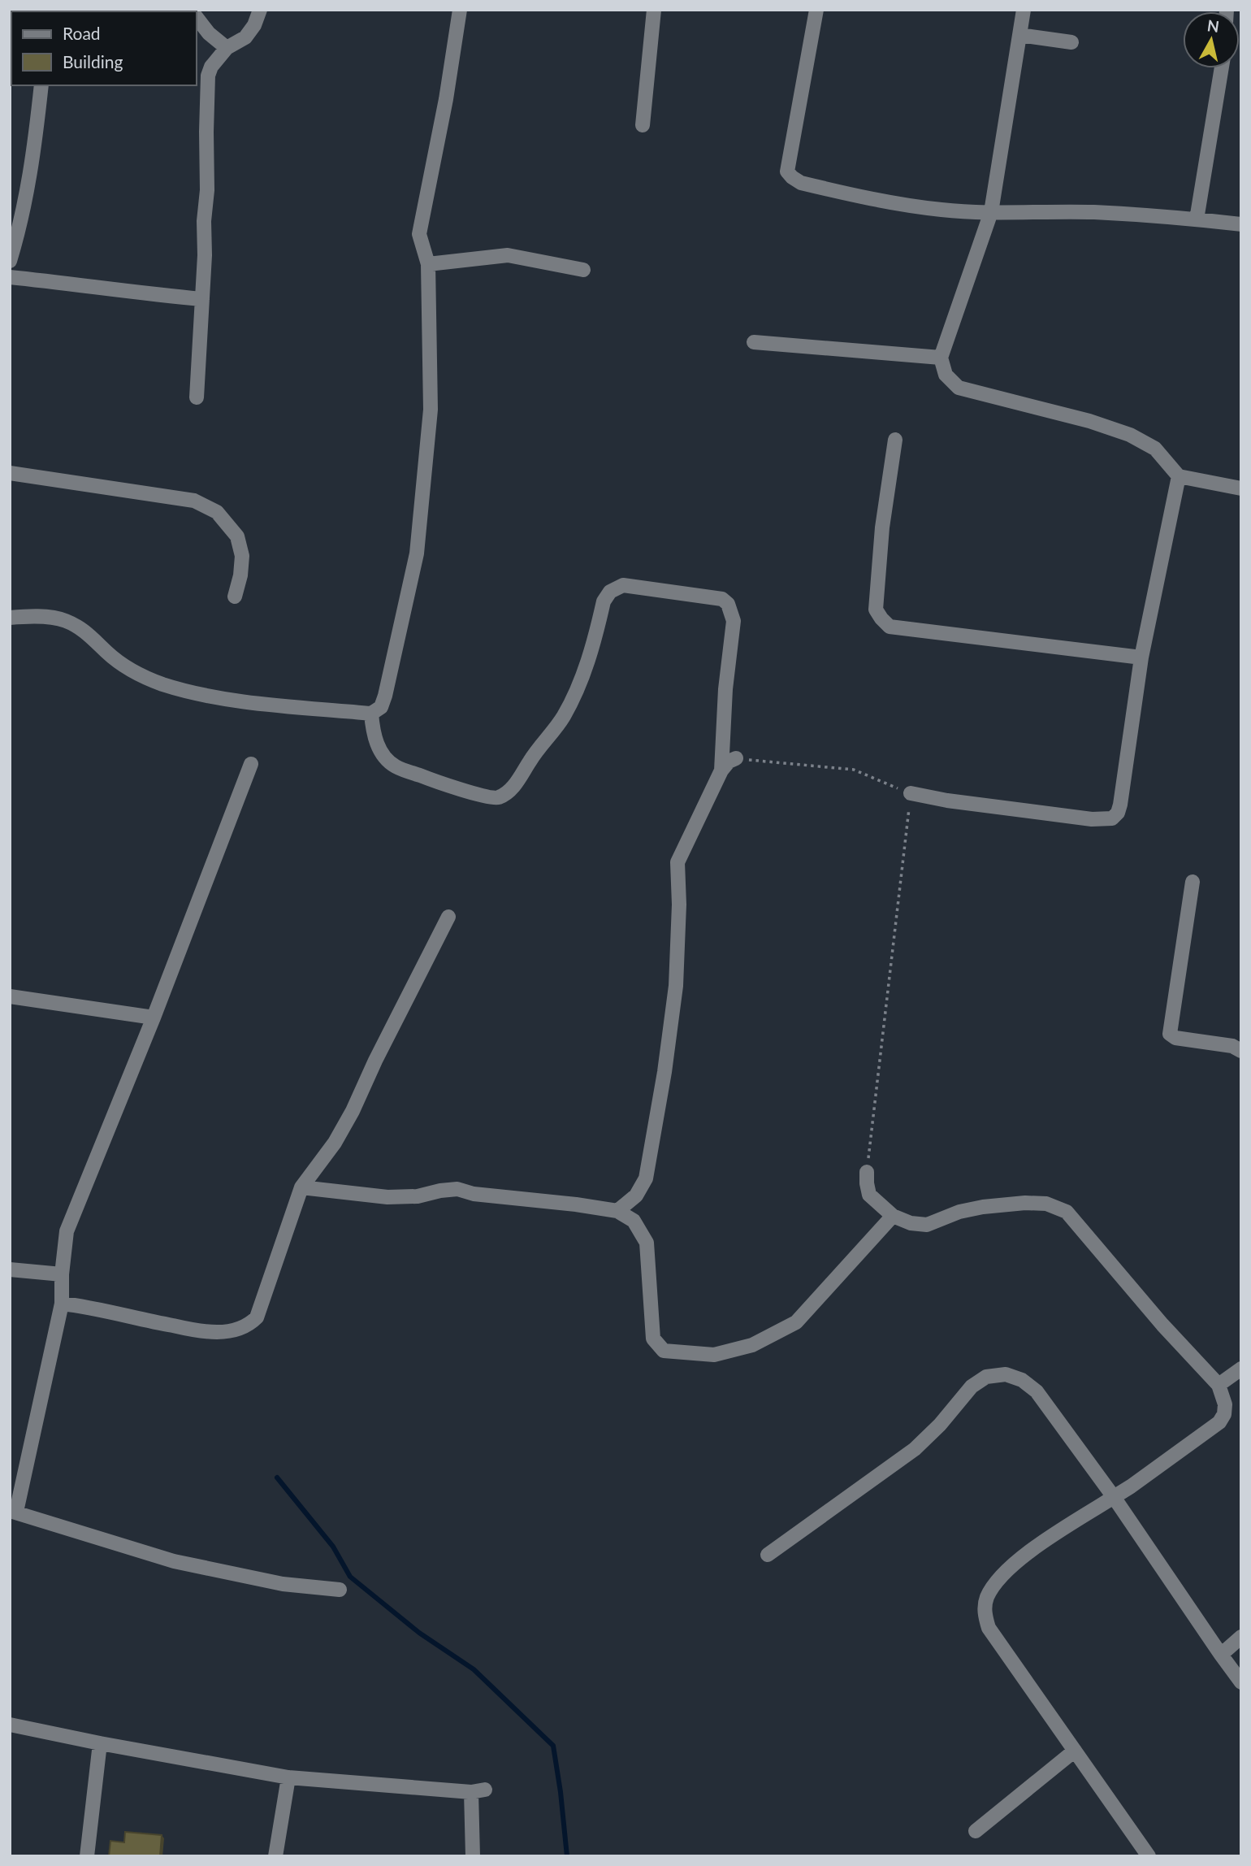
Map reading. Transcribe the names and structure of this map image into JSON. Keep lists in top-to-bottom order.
{
  "legend": ["Road", "Building"],
  "north": "top"
}
